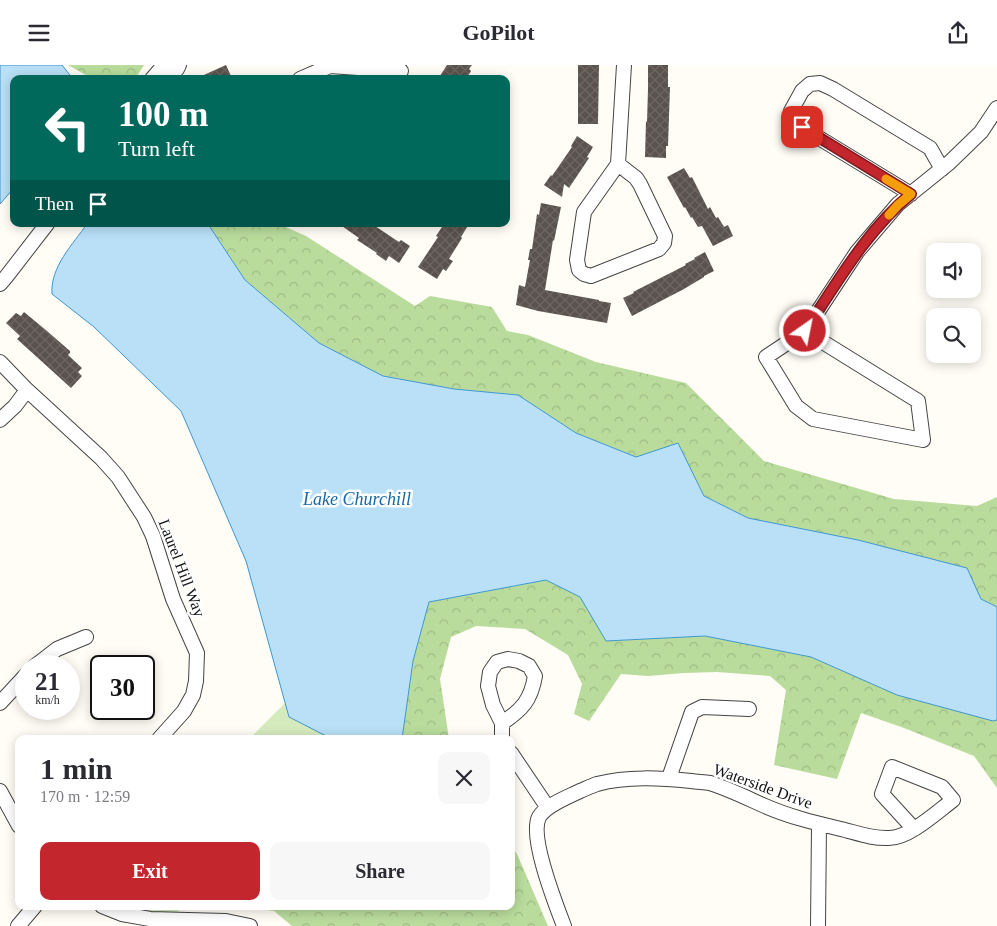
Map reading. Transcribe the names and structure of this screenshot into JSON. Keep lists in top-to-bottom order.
{
  "streets": {
    "street": ["Laurel Hill Way", "Waterside Drive"]
  },
  "water": ["Lake Churchill"],
  "page": {
    "header": "GoPilot",
    "turn": ["100 m", "Turn left"],
    "then": "Then",
    "speed": "21 km/h",
    "limit": "30",
    "heading": ["1 min", "170 m · 12:59"],
    "buttons": ["Exit", "Share"]
  }
}
